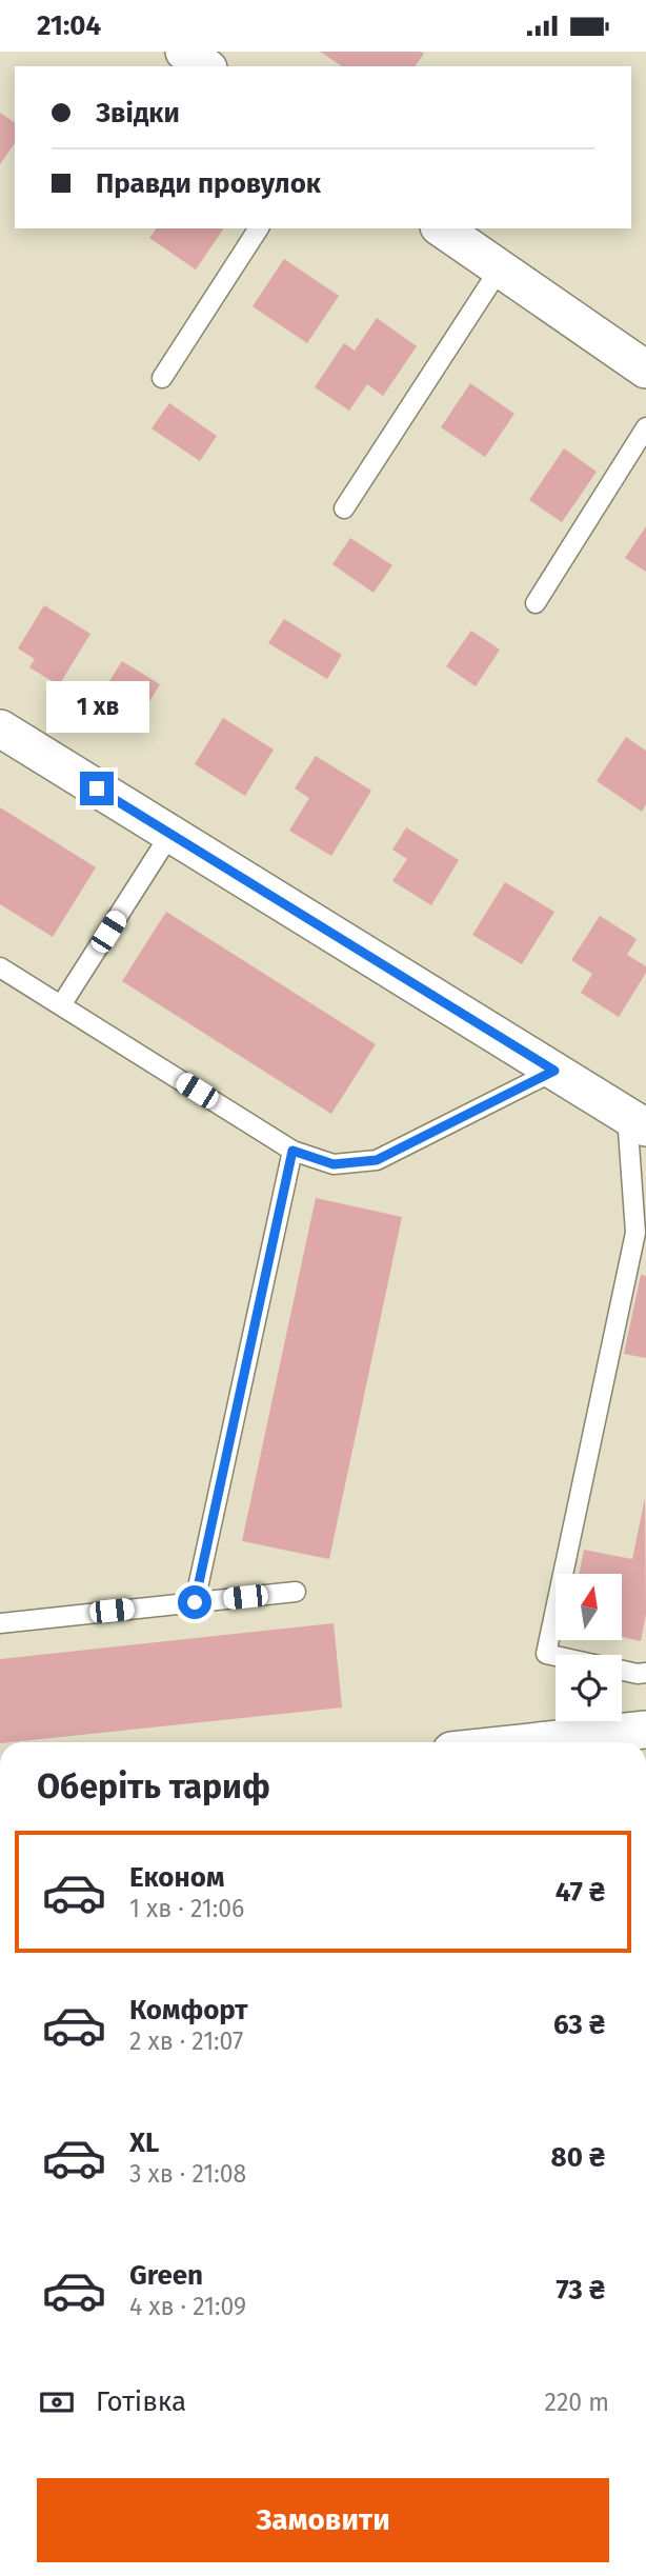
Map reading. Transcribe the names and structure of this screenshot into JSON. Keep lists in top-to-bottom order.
{
  "north": "top",
  "page": {
    "status": "21:04",
    "banner": ["Звідки", "Правди провулок"],
    "bubble": "1 хв",
    "heading": "Оберіть тариф",
    "list": [
      {
        "name": "Економ",
        "note": "1 хв · 21:06",
        "value": "47 ₴"
      },
      {
        "name": "Комфорт",
        "note": "2 хв · 21:07",
        "value": "63 ₴"
      },
      {
        "name": "XL",
        "note": "3 хв · 21:08",
        "value": "80 ₴"
      },
      {
        "name": "Green",
        "note": "4 хв · 21:09",
        "value": "73 ₴"
      }
    ],
    "pay": ["Готівка", "220 m"],
    "buttons": "Замовити"
  }
}
